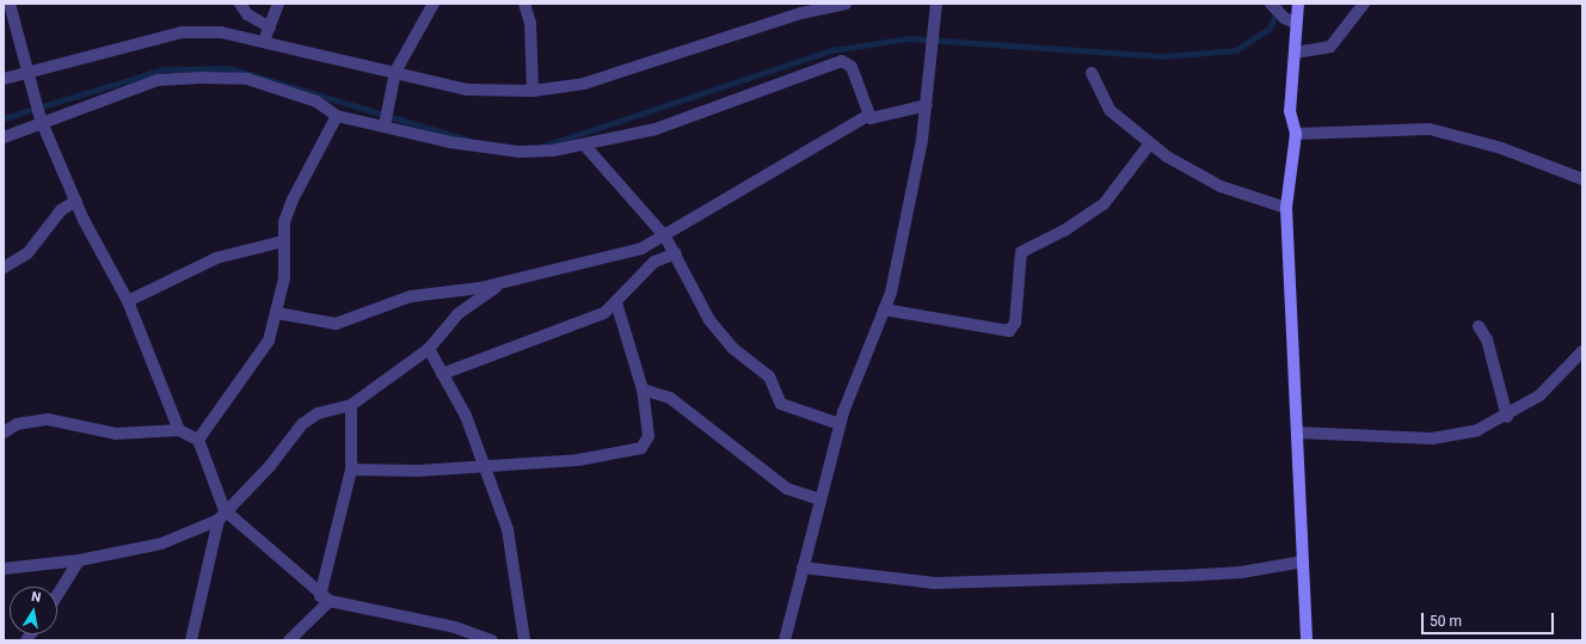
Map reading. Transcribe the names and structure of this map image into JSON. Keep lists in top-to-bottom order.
{
  "scale_bar": "50 m",
  "north": "top"
}
